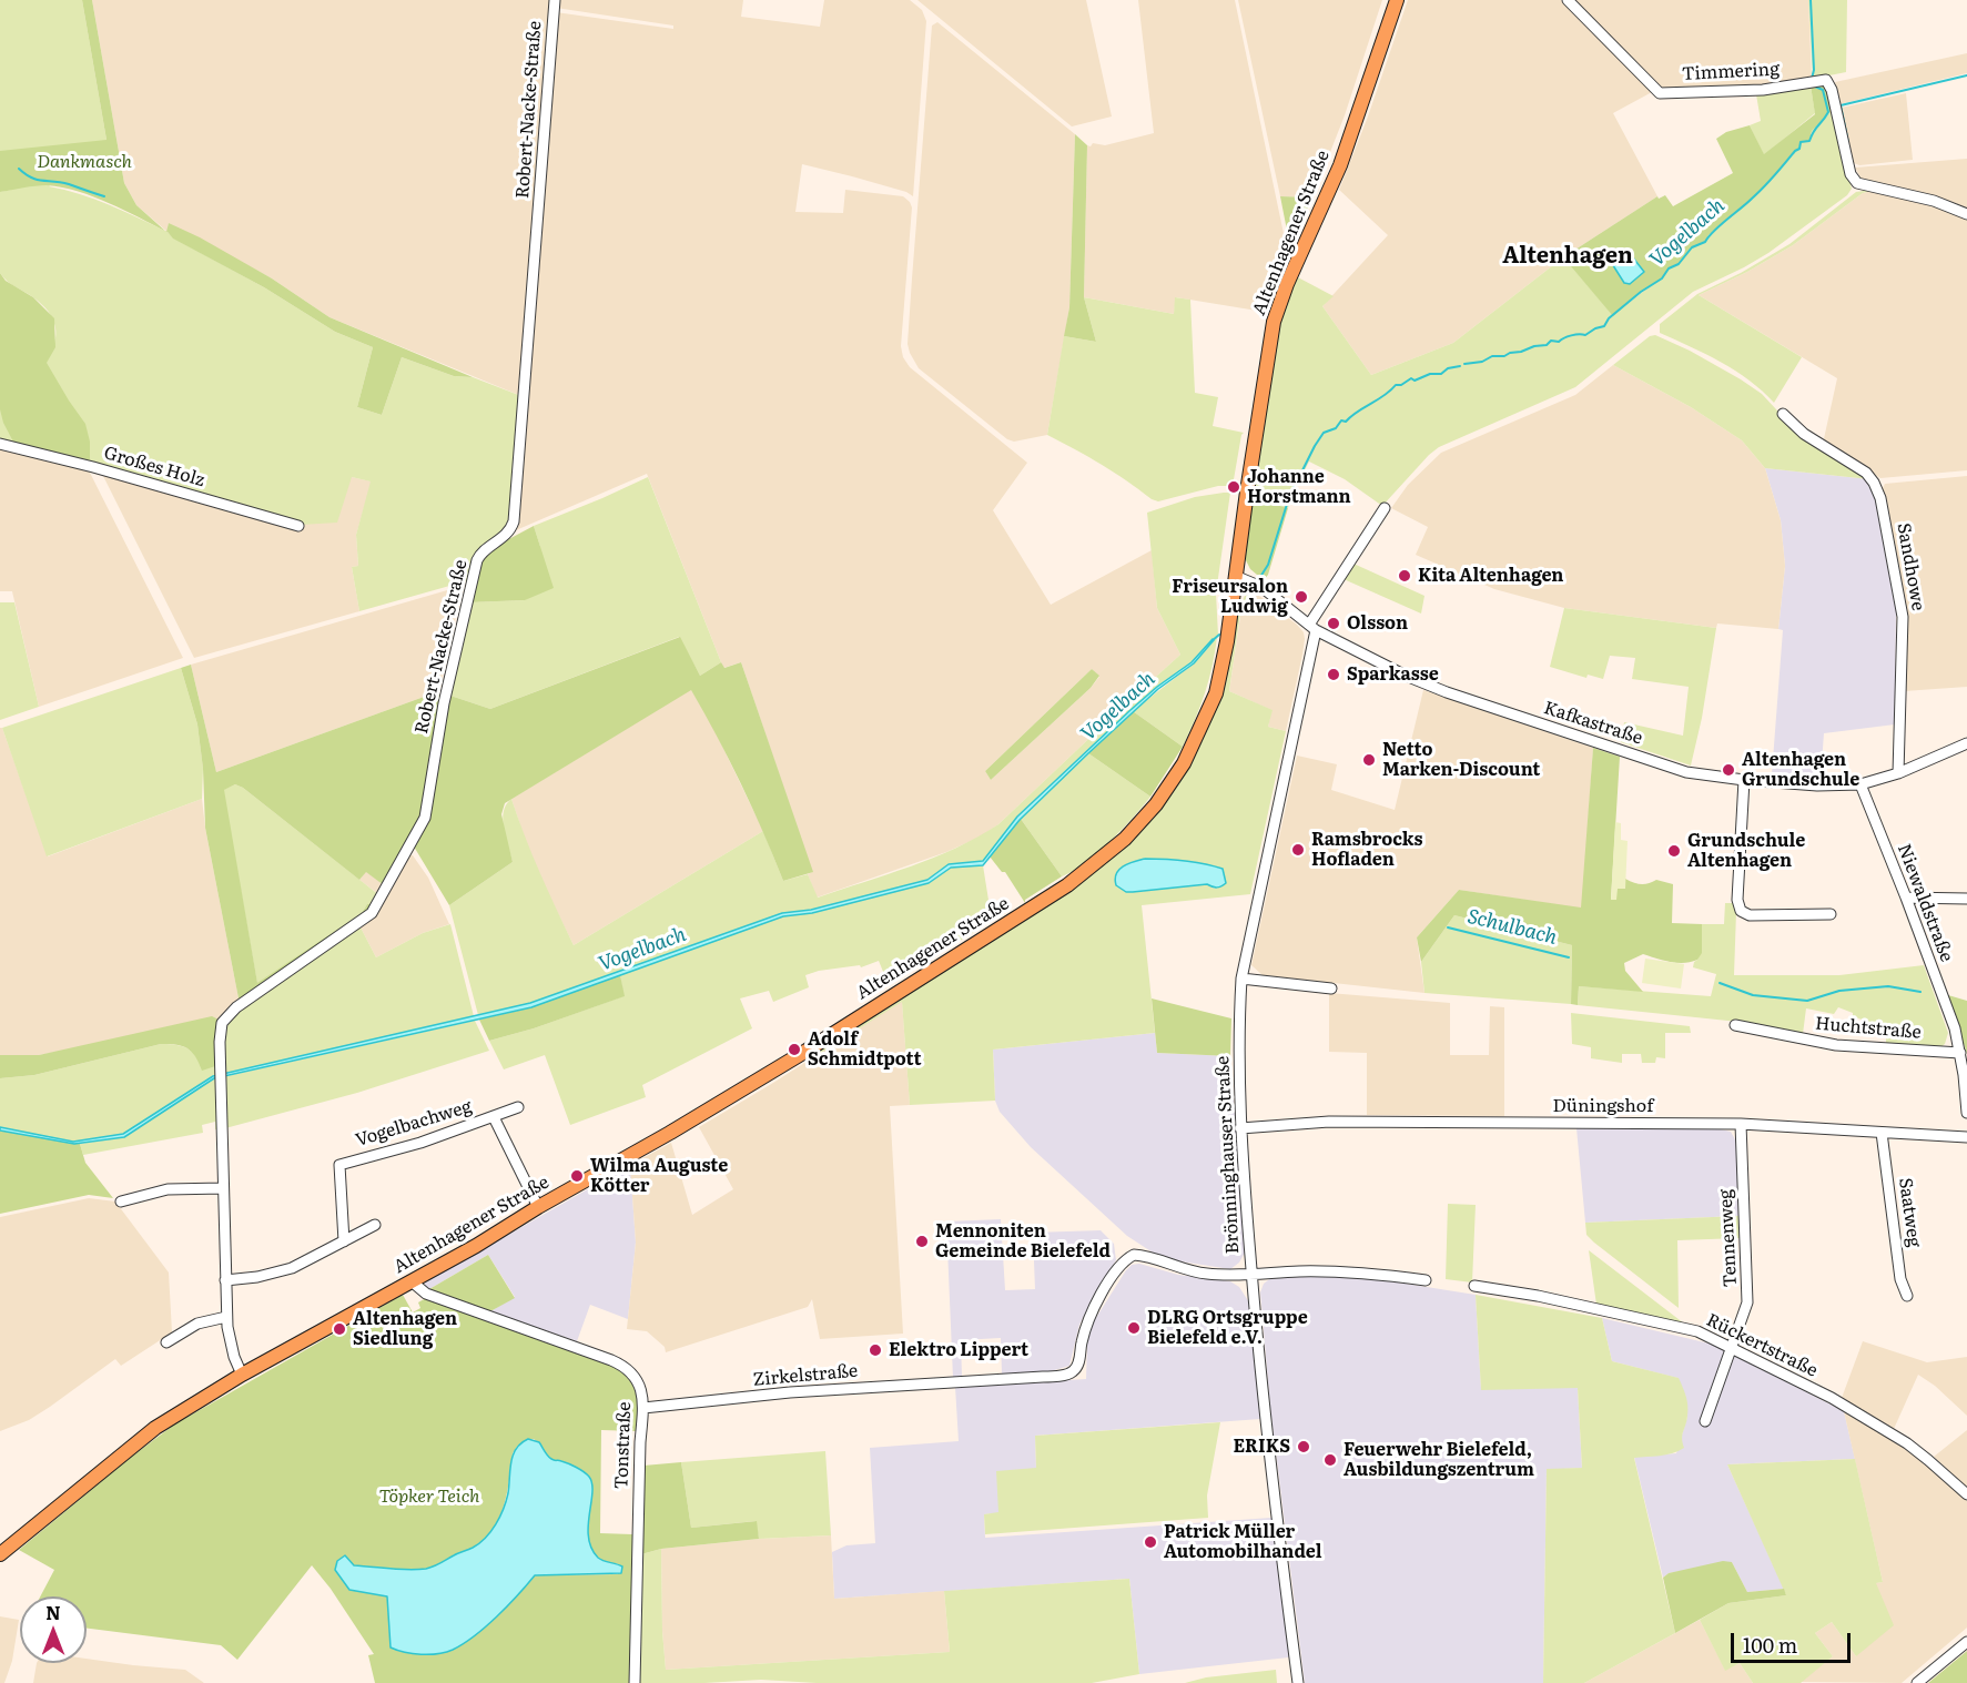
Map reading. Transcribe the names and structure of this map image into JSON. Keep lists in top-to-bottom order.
{
  "streets": {
    "main road": ["Altenhagener Straße"],
    "street": [
      "Timmering",
      "Robert-Nacke-Straße",
      "Großes Holz",
      "Sandhowe",
      "Kafkastraße",
      "Niewaldstraße",
      "Huchtstraße",
      "Düningshof",
      "Vogelbachweg",
      "Brönninghauser Straße",
      "Saatweg",
      "Tennenweg",
      "Rückertstraße",
      "Zirkelstraße",
      "Tonstraße"
    ]
  },
  "crossings": [
    ["Robert-Nacke-Straße", "Altenhagener Straße"],
    ["Altenhagener Straße", "Kafkastraße"],
    ["Altenhagener Straße", "Vogelbachweg"],
    ["Altenhagener Straße", "Tonstraße"],
    ["Sandhowe", "Kafkastraße"],
    ["Kafkastraße", "Niewaldstraße"],
    ["Kafkastraße", "Brönninghauser Straße"],
    ["Niewaldstraße", "Huchtstraße"],
    ["Düningshof", "Brönninghauser Straße"],
    ["Düningshof", "Saatweg"],
    ["Düningshof", "Tennenweg"],
    ["Brönninghauser Straße", "Zirkelstraße"],
    ["Tennenweg", "Rückertstraße"],
    ["Zirkelstraße", "Tonstraße"]
  ],
  "districts": ["Altenhagen"],
  "water": ["Vogelbach", "Schulbach"],
  "parks": ["Dankmasch", "Töpker Teich"],
  "places": [
    "Johanne Horstmann",
    "Kita Altenhagen",
    "Friseursalon Ludwig",
    "Olsson",
    "Sparkasse",
    "Netto Marken-Discount",
    "Altenhagen Grundschule",
    "Ramsbrocks Hofladen",
    "Grundschule Altenhagen",
    "Adolf Schmidtpott",
    "Wilma Auguste Kötter",
    "Mennoniten Gemeinde Bielefeld",
    "DLRG Ortsgruppe Bielefeld e.V.",
    "Altenhagen Siedlung",
    "Elektro Lippert",
    "ERIKS",
    "Feuerwehr Bielefeld, Ausbildungszentrum",
    "Patrick Müller Automobilhandel"
  ],
  "scale_bar": "100 m",
  "north": "top"
}
